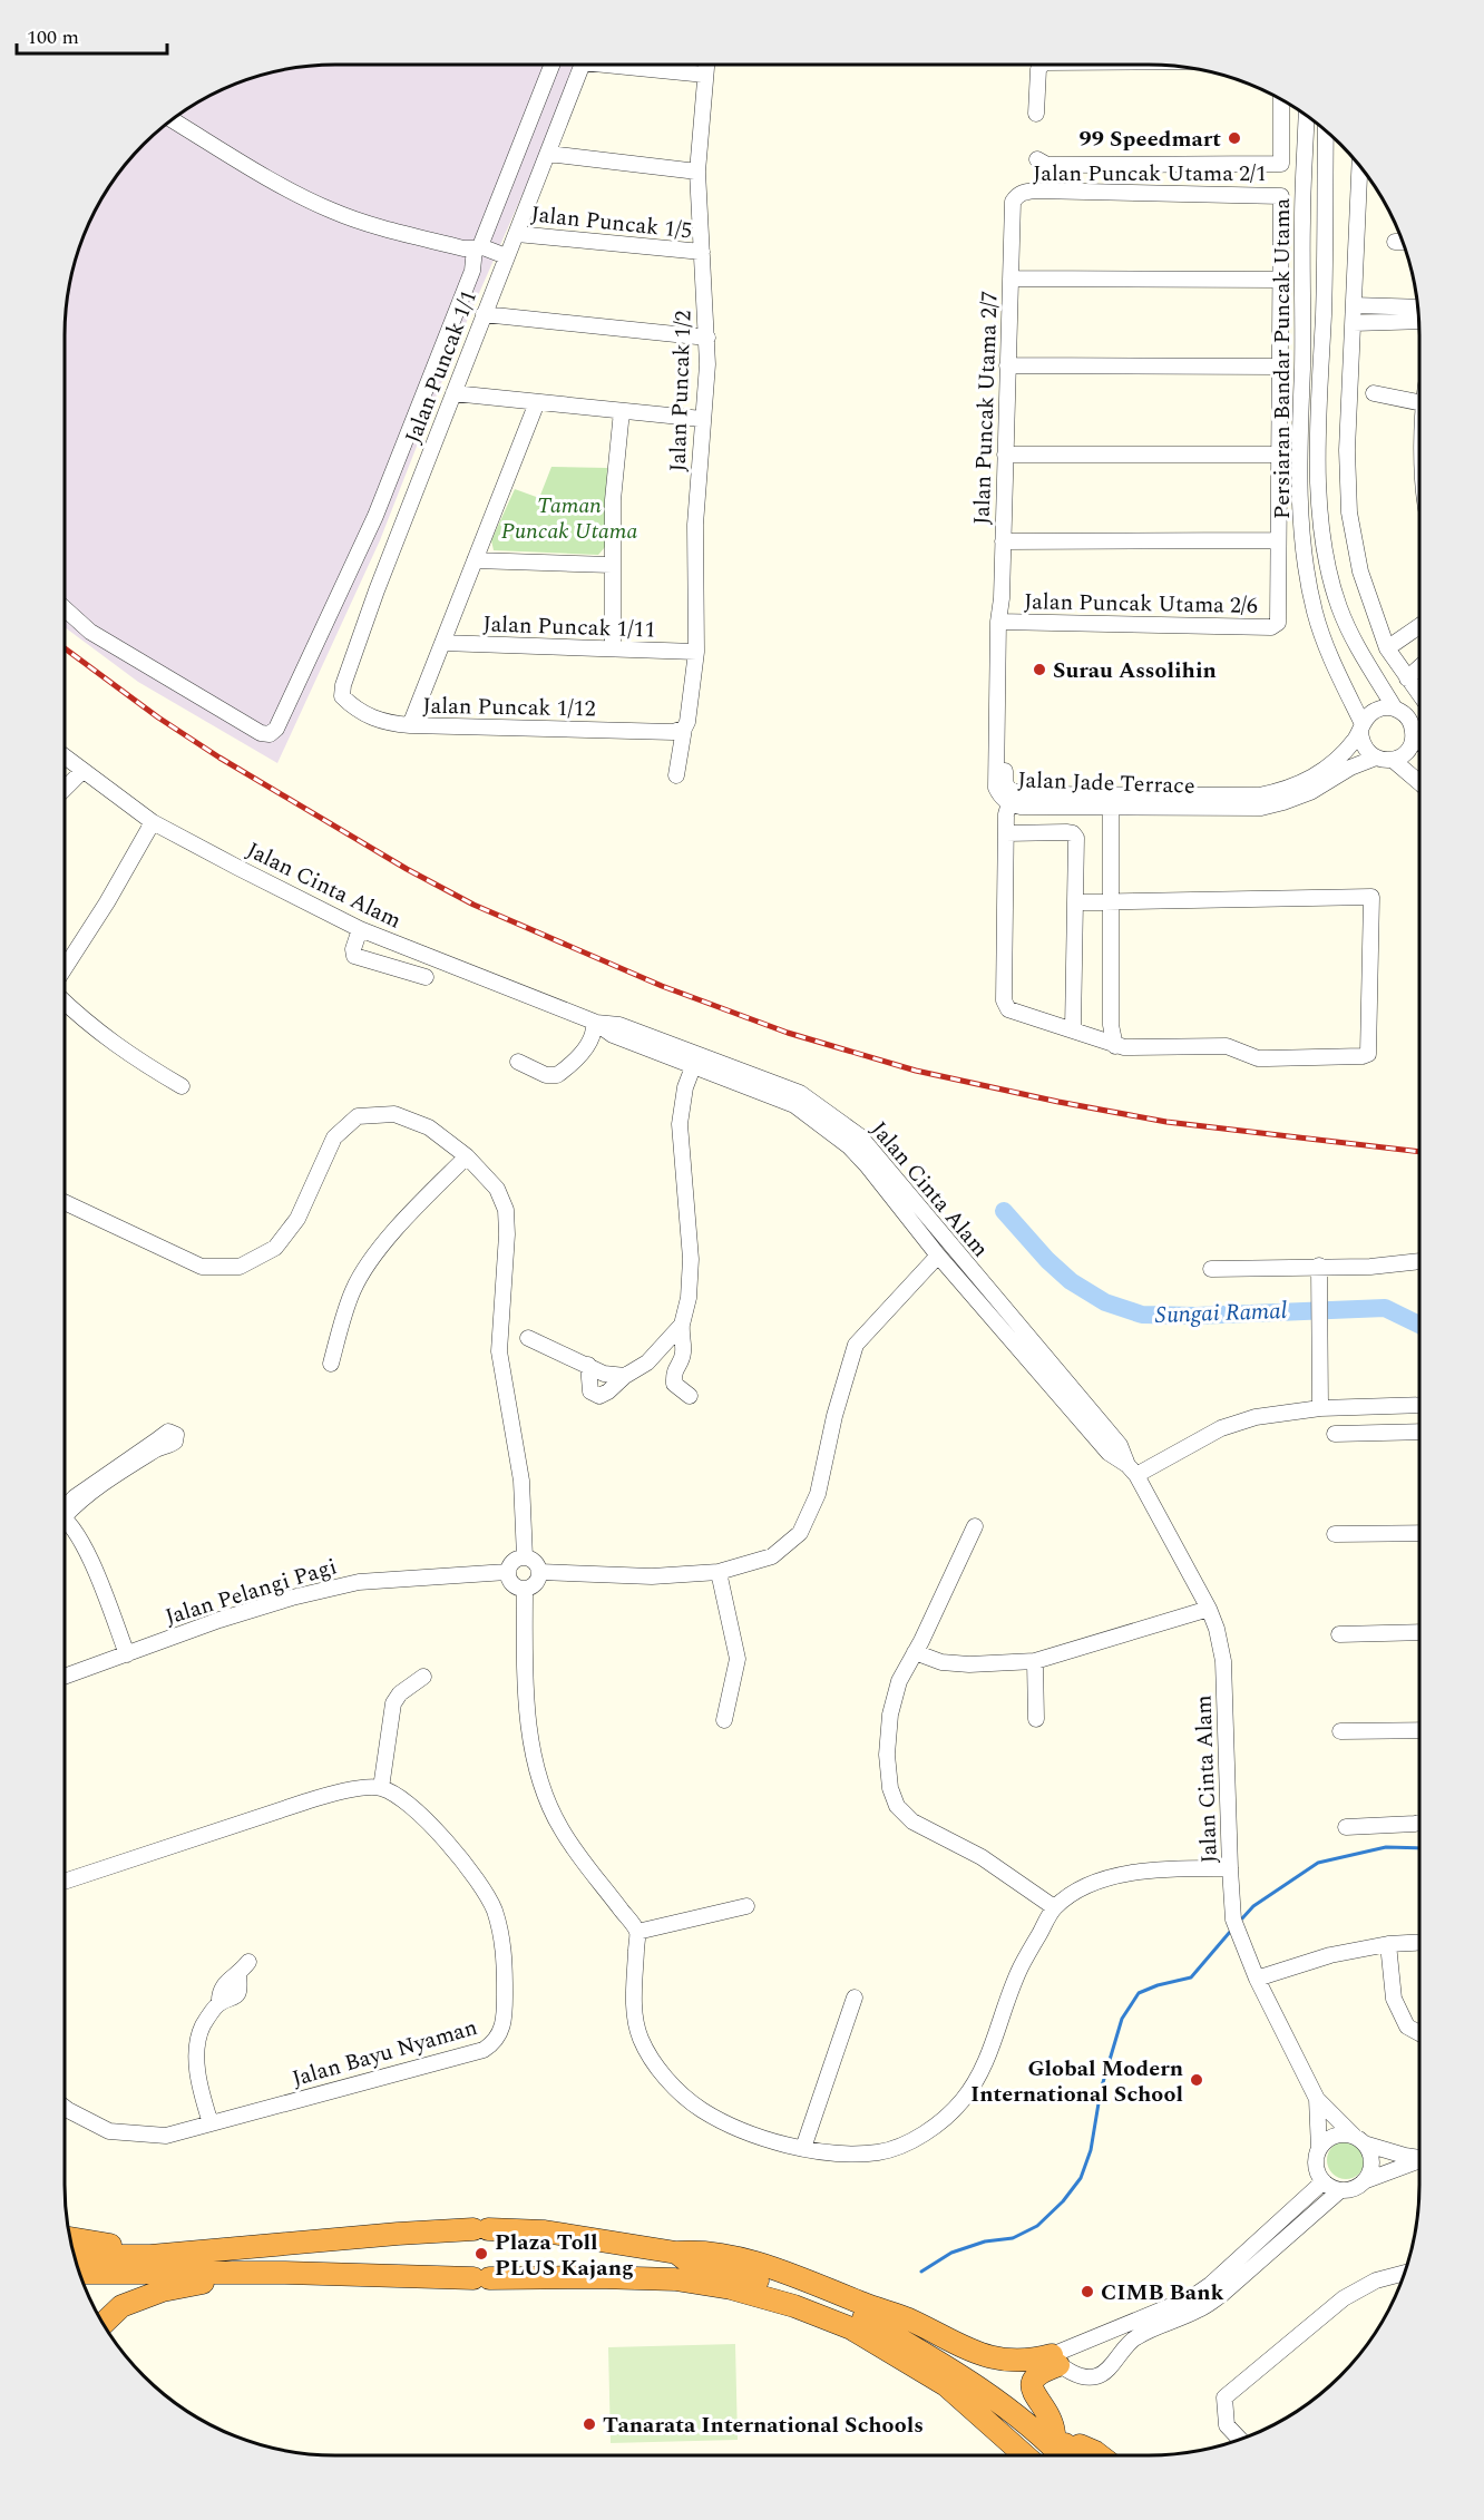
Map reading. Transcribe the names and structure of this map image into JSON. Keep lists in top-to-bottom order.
{
  "streets": {
    "street": [
      "Jalan Puncak Utama 2/1",
      "Jalan Puncak 1/5",
      "Persiaran Bandar Puncak Utama",
      "Jalan Puncak 1/1",
      "Jalan Puncak 1/2",
      "Jalan Puncak Utama 2/7",
      "Jalan Puncak Utama 2/6",
      "Jalan Puncak 1/11",
      "Jalan Puncak 1/12",
      "Jalan Jade Terrace",
      "Jalan Cinta Alam",
      "Jalan Pelangi Pagi",
      "Jalan Bayu Nyaman"
    ]
  },
  "crossings": [
    ["Jalan Puncak Utama 2/1", "Jalan Puncak Utama 2/7"],
    ["Jalan Puncak 1/5", "Jalan Puncak 1/1"],
    ["Jalan Puncak 1/5", "Jalan Puncak 1/2"],
    ["Persiaran Bandar Puncak Utama", "Jalan Jade Terrace"],
    ["Jalan Puncak 1/1", "Jalan Puncak 1/12"],
    ["Jalan Puncak 1/2", "Jalan Puncak 1/11"],
    ["Jalan Puncak 1/2", "Jalan Puncak 1/12"],
    ["Jalan Puncak Utama 2/7", "Jalan Puncak Utama 2/6"],
    ["Jalan Puncak Utama 2/7", "Jalan Jade Terrace"],
    ["Jalan Puncak Utama 2/6", "Jalan Jade Terrace"]
  ],
  "water": ["Sungai Ramal"],
  "parks": ["Taman Puncak Utama"],
  "places": [
    "99 Speedmart",
    "Surau Assolihin",
    "Global Modern International School",
    "Plaza Toll PLUS Kajang",
    "CIMB Bank",
    "Tanarata International Schools"
  ],
  "scale_bar": "100 m"
}
